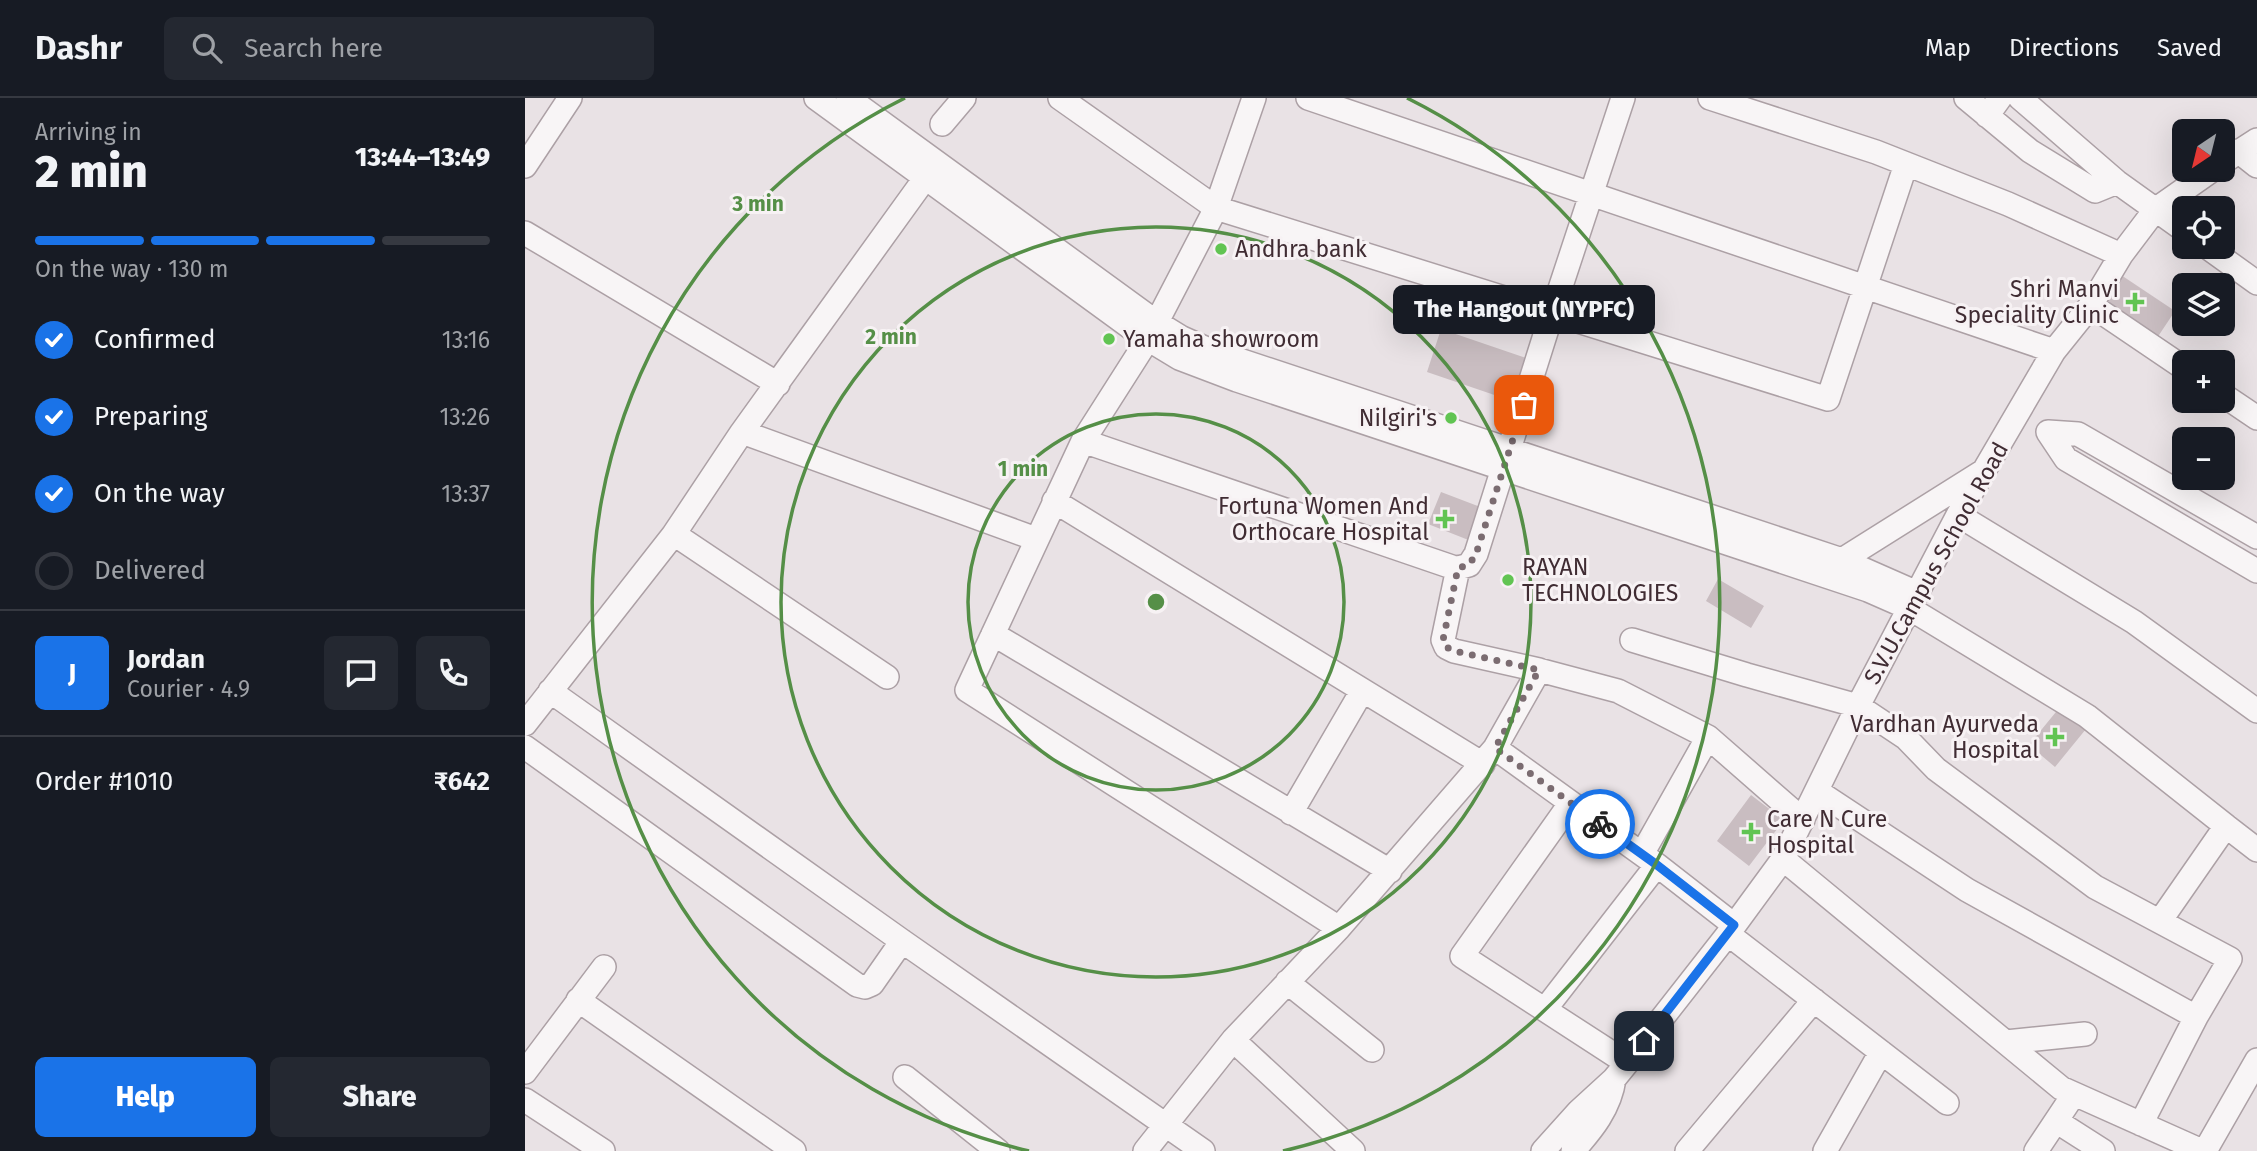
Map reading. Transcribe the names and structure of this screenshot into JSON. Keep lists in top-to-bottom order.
{
  "streets": {
    "street": ["S.V.U.Campus School Road"]
  },
  "places": {
    "other": [
      "Andhra bank",
      "Yamaha showroom",
      "The Hangout (NYPFC)",
      "Nilgiri's",
      "RAYAN TECHNOLOGIES"
    ],
    "health": [
      "Shri Manvi Speciality Clinic",
      "Fortuna Women And Orthocare Hospital",
      "Vardhan Ayurveda Hospital",
      "Care N Cure Hospital"
    ]
  },
  "north": "bottom left",
  "page": {
    "header": "Dashr",
    "search": "Search here",
    "nav": ["Map", "Directions", "Saved"],
    "heading": ["2 min", "Arriving in", "13:44–13:49"],
    "panel": [
      "Jordan",
      "Courier · 4.9",
      "Order #1010",
      "₹642"
    ],
    "map_buttons": ["+", "−"],
    "bar": "On the way · 130 m",
    "bubble": "The Hangout (NYPFC)",
    "list": [
      ["Confirmed", "13:16"],
      ["Preparing", "13:26"],
      ["On the way", "13:37"],
      "Delivered"
    ],
    "round": "J",
    "buttons": ["Help", "Share"]
  },
  "rings": ["3 min", "2 min", "1 min"]
}
